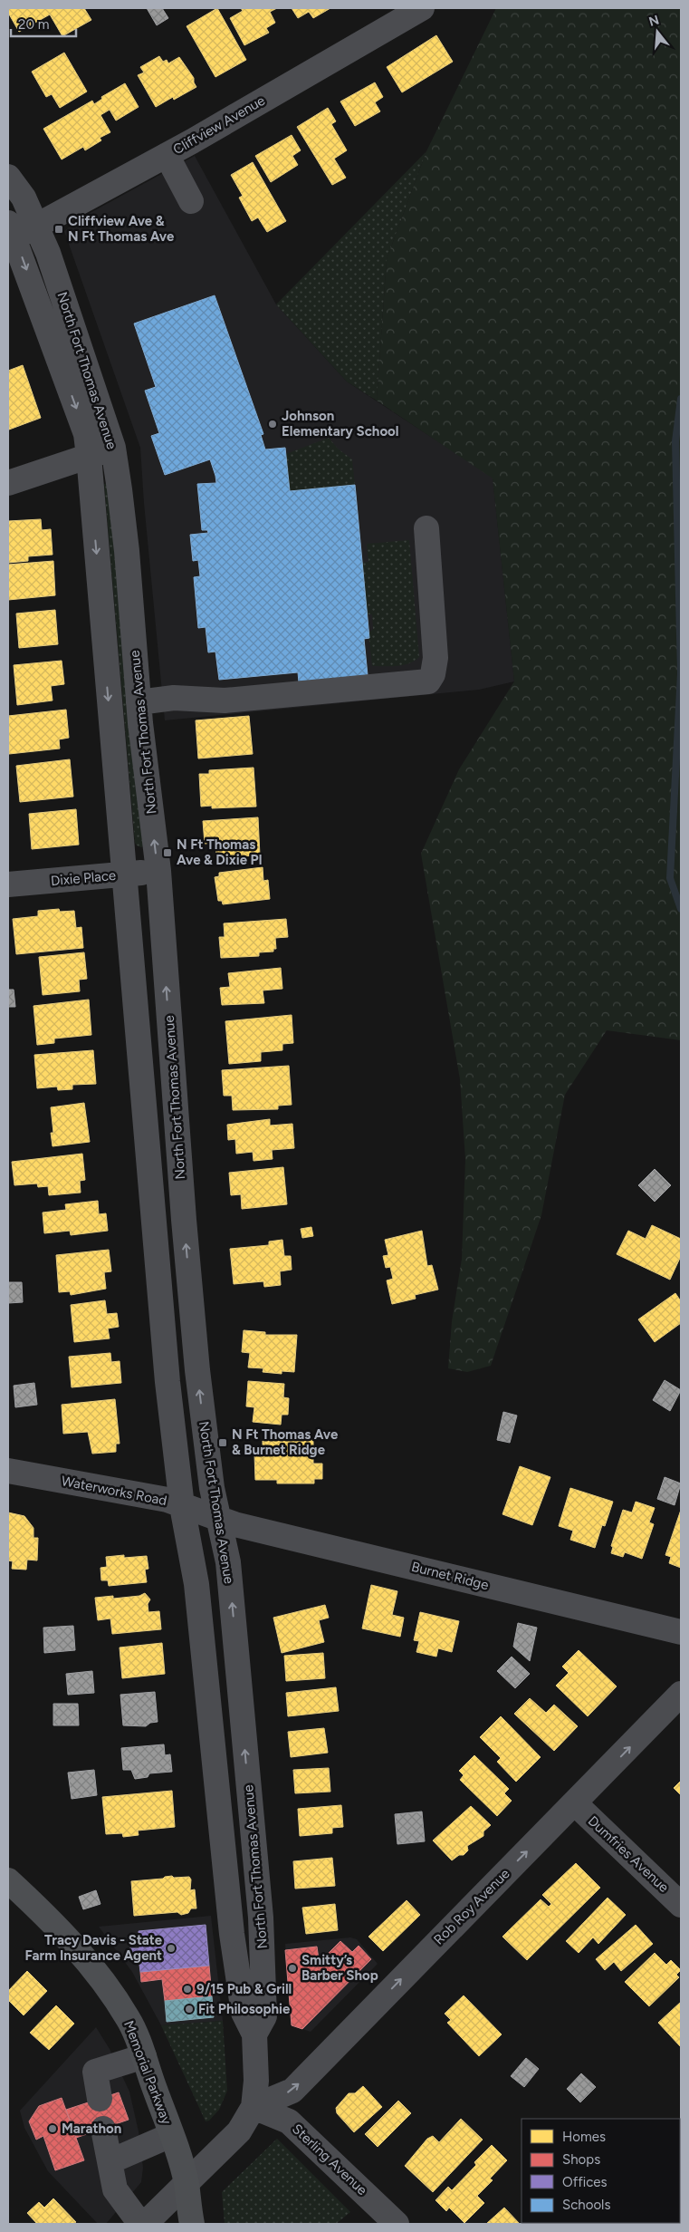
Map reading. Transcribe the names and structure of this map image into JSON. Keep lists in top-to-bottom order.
{
  "streets": {
    "main road": ["Memorial Parkway"],
    "street": [
      "Cliffview Avenue",
      "North Fort Thomas Avenue",
      "Dixie Place",
      "Waterworks Road",
      "Burnet Ridge",
      "Dumfries Avenue",
      "Rob Roy Avenue",
      "Sterling Avenue"
    ]
  },
  "crossings": [
    ["Cliffview Avenue", "North Fort Thomas Avenue"],
    ["North Fort Thomas Avenue", "Dixie Place"],
    ["North Fort Thomas Avenue", "Waterworks Road"],
    ["North Fort Thomas Avenue", "Burnet Ridge"],
    ["North Fort Thomas Avenue", "Rob Roy Avenue"],
    ["North Fort Thomas Avenue", "Memorial Parkway"],
    ["North Fort Thomas Avenue", "Sterling Avenue"],
    ["Waterworks Road", "Burnet Ridge"],
    ["Dumfries Avenue", "Rob Roy Avenue"],
    ["Rob Roy Avenue", "Sterling Avenue"]
  ],
  "one_way": ["Rob Roy Avenue"],
  "places": {
    "transit": ["Cliffview Ave & N Ft Thomas Ave", "N Ft Thomas Ave & Dixie Pl", "N Ft Thomas Ave & Burnet Ridge"],
    "other": [
      "Johnson Elementary School",
      "Tracy Davis - State Farm Insurance Agent",
      "Smitty’s Barber Shop",
      "9/15 Pub & Grill",
      "Fit Philosophie",
      "Marathon"
    ]
  },
  "legend": [
    "Homes",
    "Shops",
    "Offices",
    "Schools"
  ],
  "scale_bar": "20 m",
  "north": "top"
}
